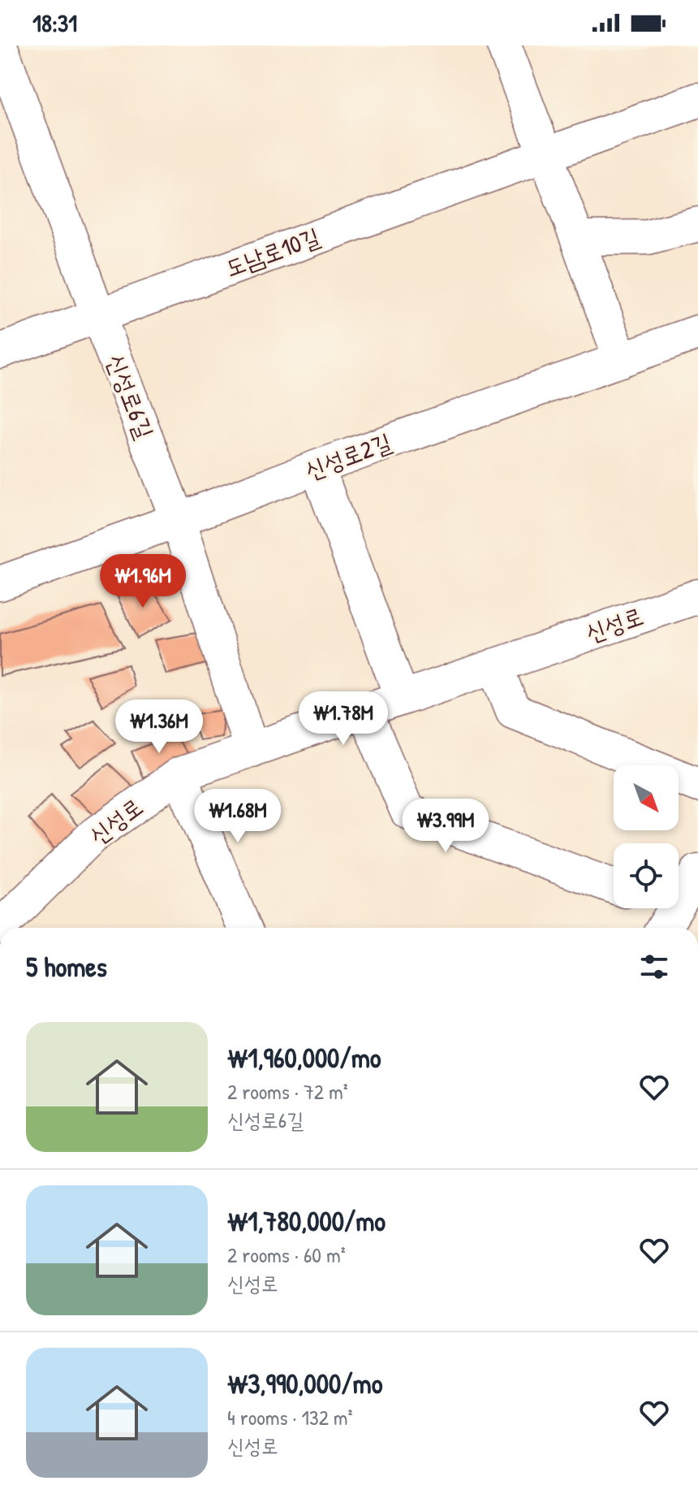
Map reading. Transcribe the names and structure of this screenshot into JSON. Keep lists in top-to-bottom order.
{
  "streets": {
    "street": [
      "도남로10길",
      "신성로6길",
      "신성로2길",
      "신성로"
    ]
  },
  "crossings": [
    ["도남로10길", "신성로6길"],
    ["신성로6길", "신성로2길"],
    ["신성로6길", "신성로"]
  ],
  "north": "bottom right",
  "page": {
    "status": "18:31",
    "price": [
      "₩1.96M",
      "₩1.78M",
      "₩1.36M",
      "₩1.68M",
      "₩3.99M"
    ],
    "heading": "5 homes",
    "list": [
      {
        "name": "₩1,960,000/mo",
        "note": "2 rooms · 72 m² · 신성로6길"
      },
      {
        "name": "₩1,780,000/mo",
        "note": "2 rooms · 60 m² · 신성로"
      },
      {
        "name": "₩3,990,000/mo",
        "note": "4 rooms · 132 m² · 신성로"
      }
    ]
  }
}
